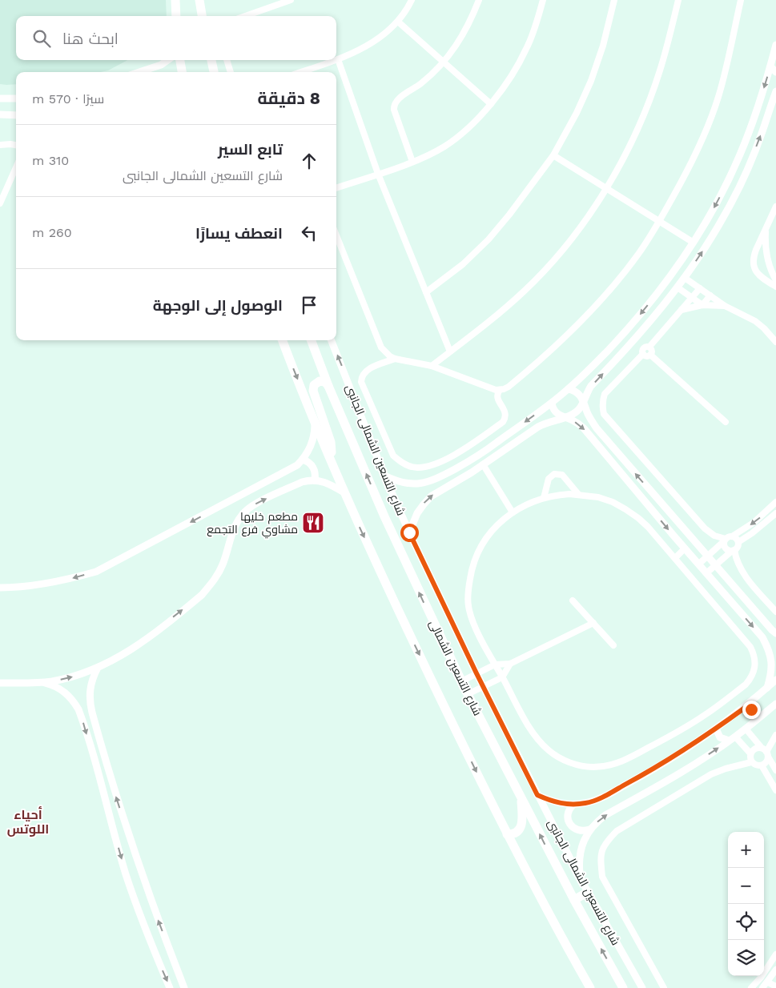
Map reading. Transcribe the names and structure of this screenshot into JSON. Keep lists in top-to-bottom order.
{
  "streets": {
    "main road": ["شارع التسعين الشمالى"],
    "street": ["شارع التسعين الشمالى الجانبى"]
  },
  "districts": ["أحياء اللوتس"],
  "places": {
    "restaurant": ["مطعم خليها مشاوي فرع التجمع"]
  },
  "page": {
    "search": "ابحث هنا",
    "heading": ["8 دقيقة", "سيرًا · 570 m"],
    "list": [
      ["تابع السير", "شارع التسعين الشمالى الجانبى", "310 m"],
      ["انعطف يسارًا", "260 m"],
      "الوصول إلى الوجهة"
    ],
    "map_buttons": ["+", "−"]
  }
}
